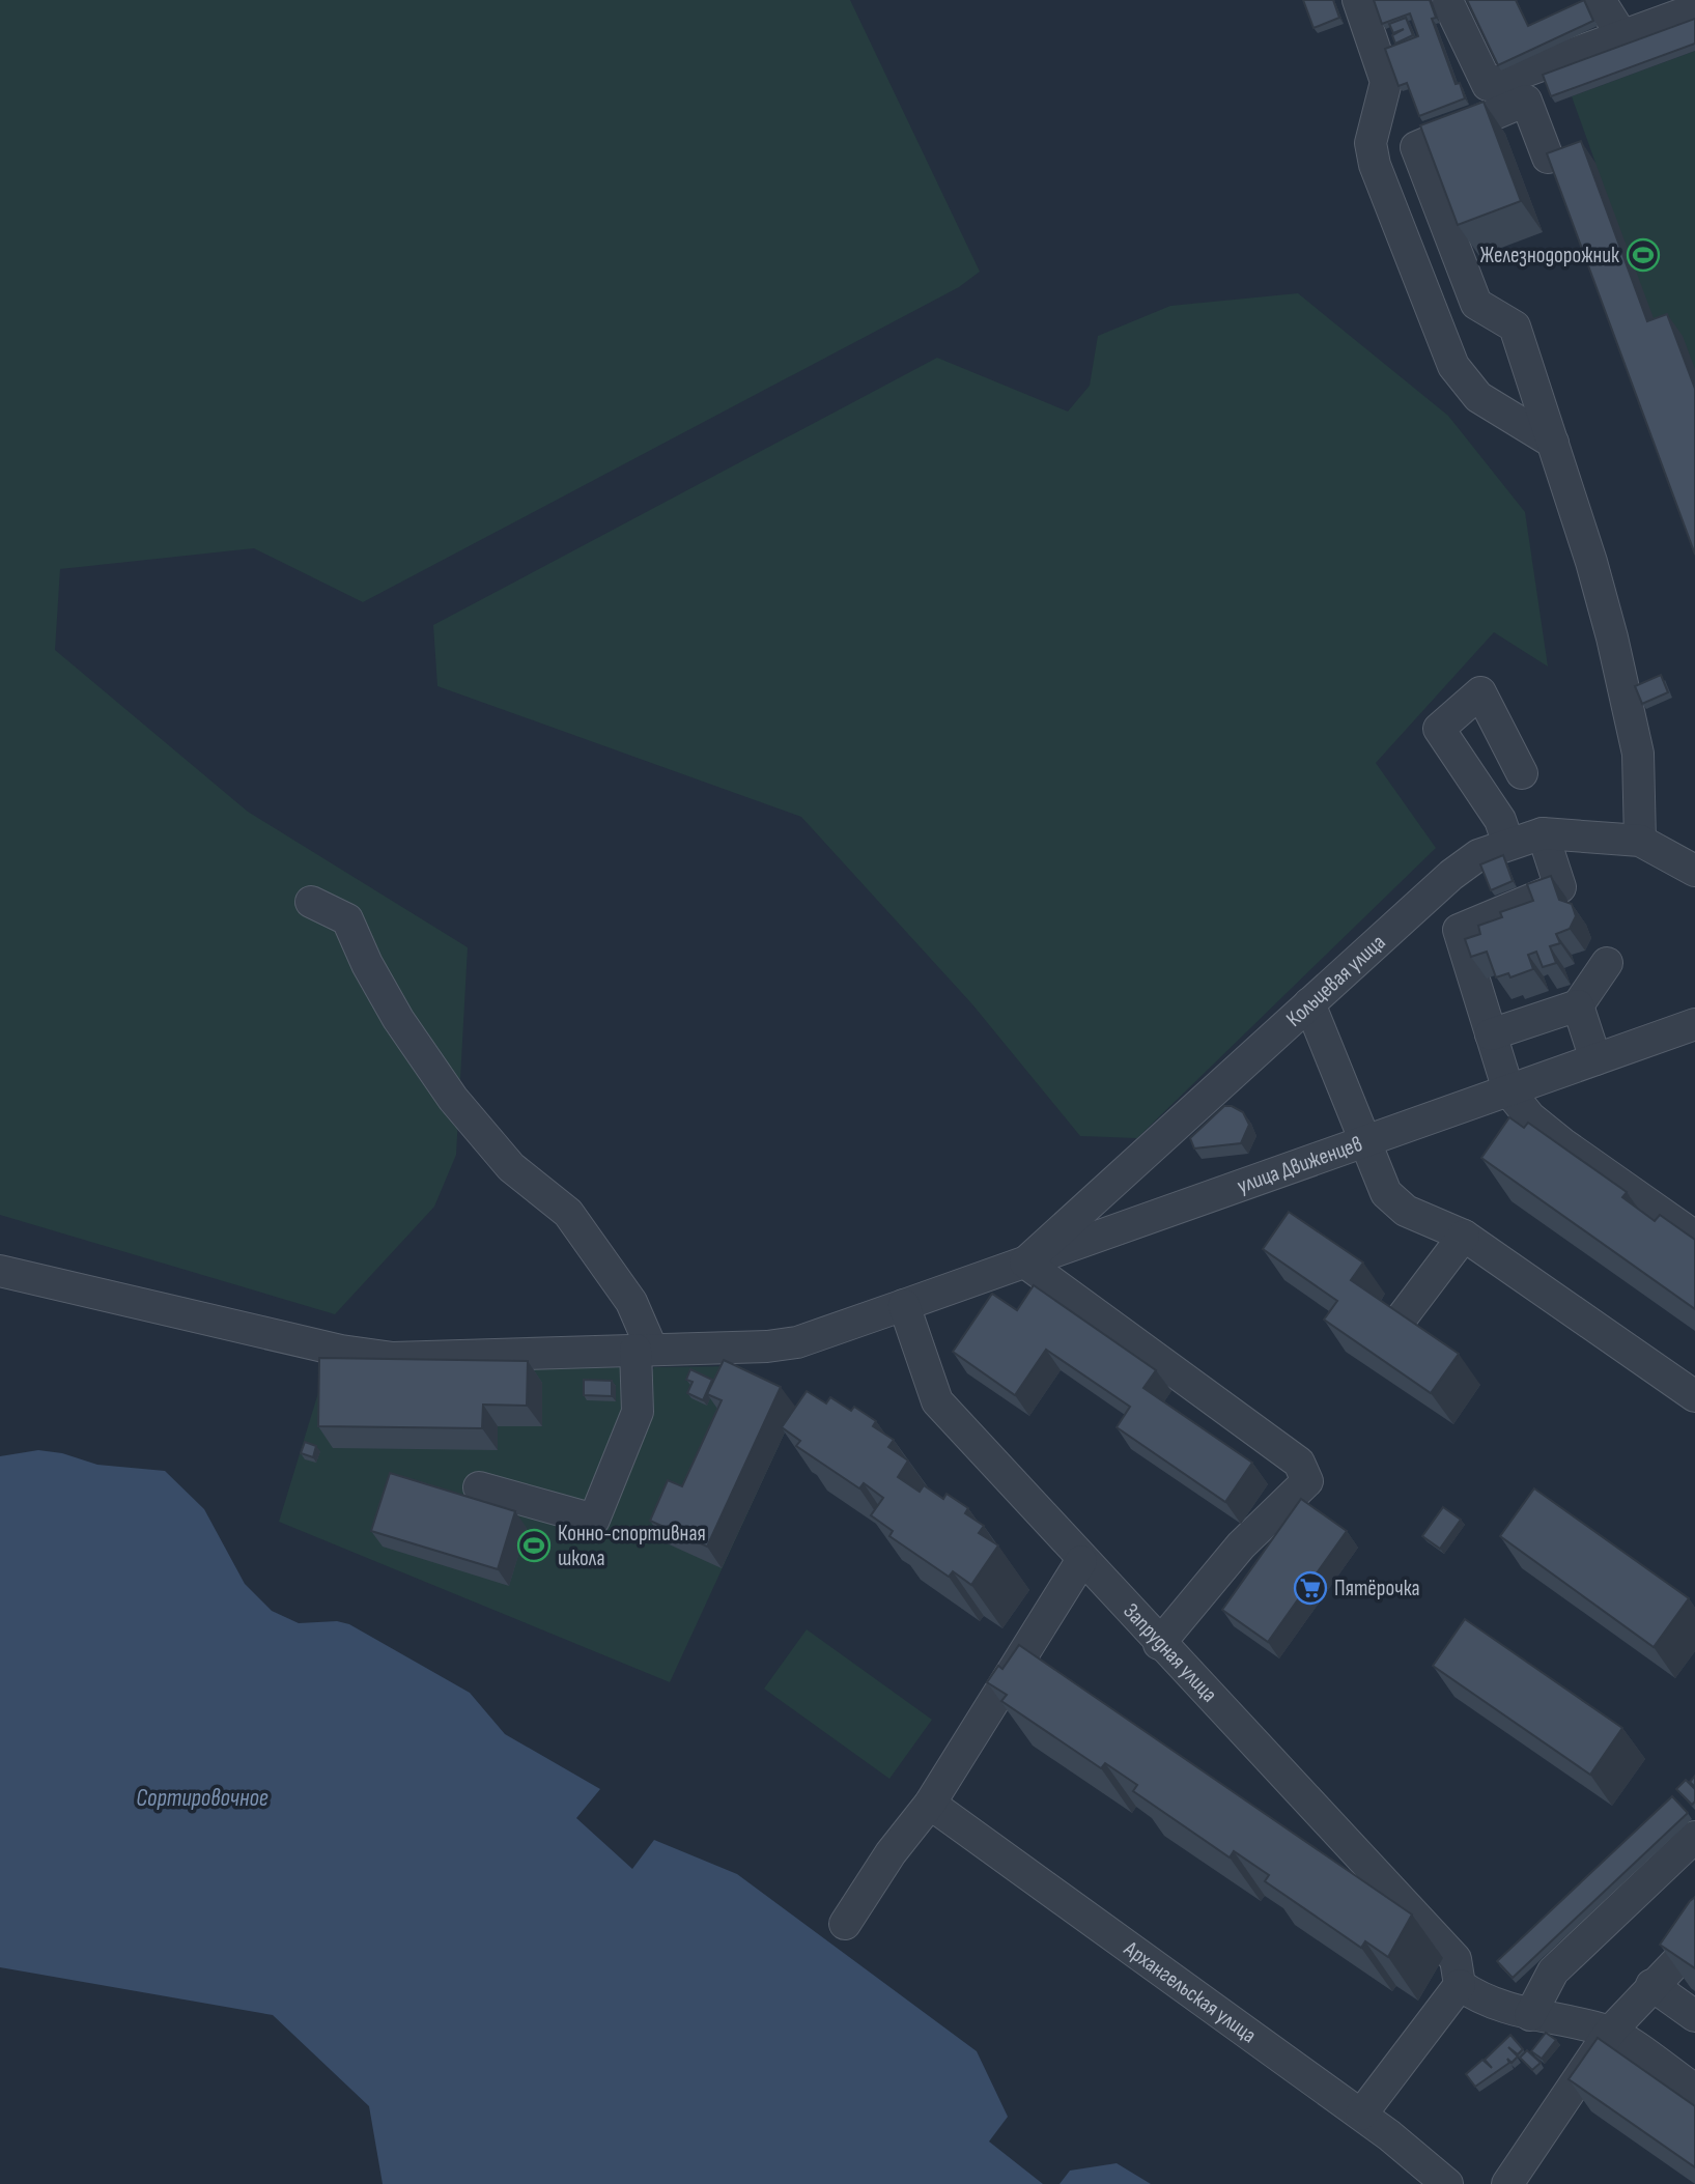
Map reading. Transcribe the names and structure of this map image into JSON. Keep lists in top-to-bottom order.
{
  "streets": {
    "street": [
      "Кольцевая улица",
      "улица Движенцев",
      "Запрудная улица",
      "Архангельская улица"
    ]
  },
  "crossings": [
    ["Кольцевая улица", "улица Движенцев"],
    ["улица Движенцев", "Запрудная улица"]
  ],
  "water": ["Сортировочное"],
  "places": {
    "sports": ["Железнодорожник", "Конно-спортивная школа"],
    "supermarket": ["Пятёрочка"]
  }
}
